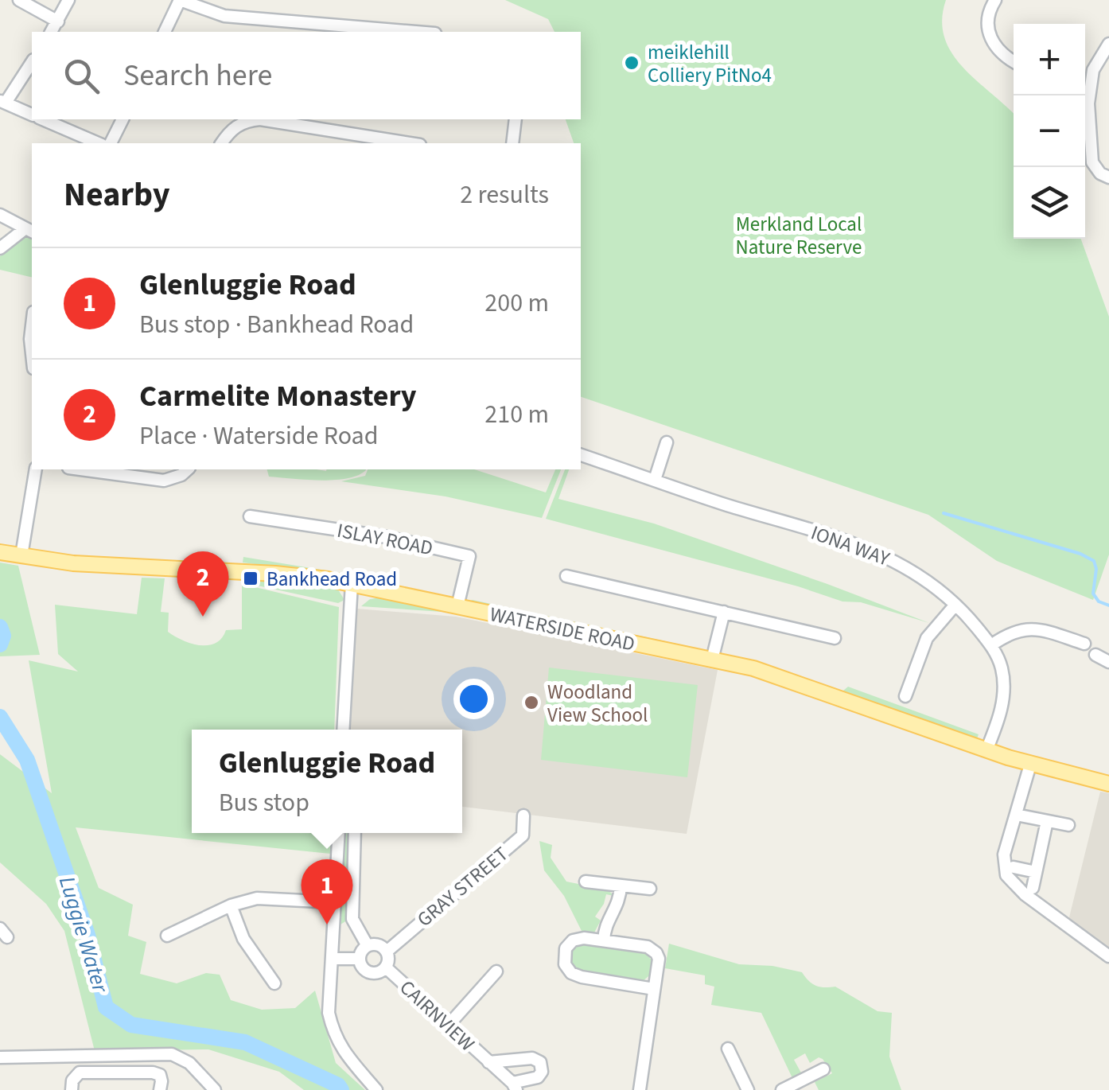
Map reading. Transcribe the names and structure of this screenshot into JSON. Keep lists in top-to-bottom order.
{
  "streets": {
    "main road": ["WATERSIDE ROAD"],
    "street": [
      "ISLAY ROAD",
      "IONA WAY",
      "GRAY STREET",
      "CAIRNVIEW"
    ]
  },
  "crossings": [
    ["ISLAY ROAD", "WATERSIDE ROAD"],
    ["IONA WAY", "WATERSIDE ROAD"],
    ["GRAY STREET", "CAIRNVIEW"]
  ],
  "water": ["Luggie Water"],
  "parks": ["Merkland Local Nature Reserve"],
  "places": {
    "other": ["meiklehill Colliery PitNo4", "Woodland View School"],
    "transit": ["Bankhead Road"]
  },
  "page": {
    "map_buttons": ["+", "−"],
    "search": "Search here",
    "heading": ["Nearby", "2 results"],
    "list": [
      {
        "mark": "1",
        "name": "Glenluggie Road",
        "note": "Bus stop · Bankhead Road",
        "value": "200 m"
      },
      {
        "mark": "2",
        "name": "Carmelite Monastery",
        "note": "Place · Waterside Road",
        "value": "210 m"
      }
    ],
    "pins": ["2", "1"],
    "popup": ["Glenluggie Road", "Bus stop"]
  }
}
